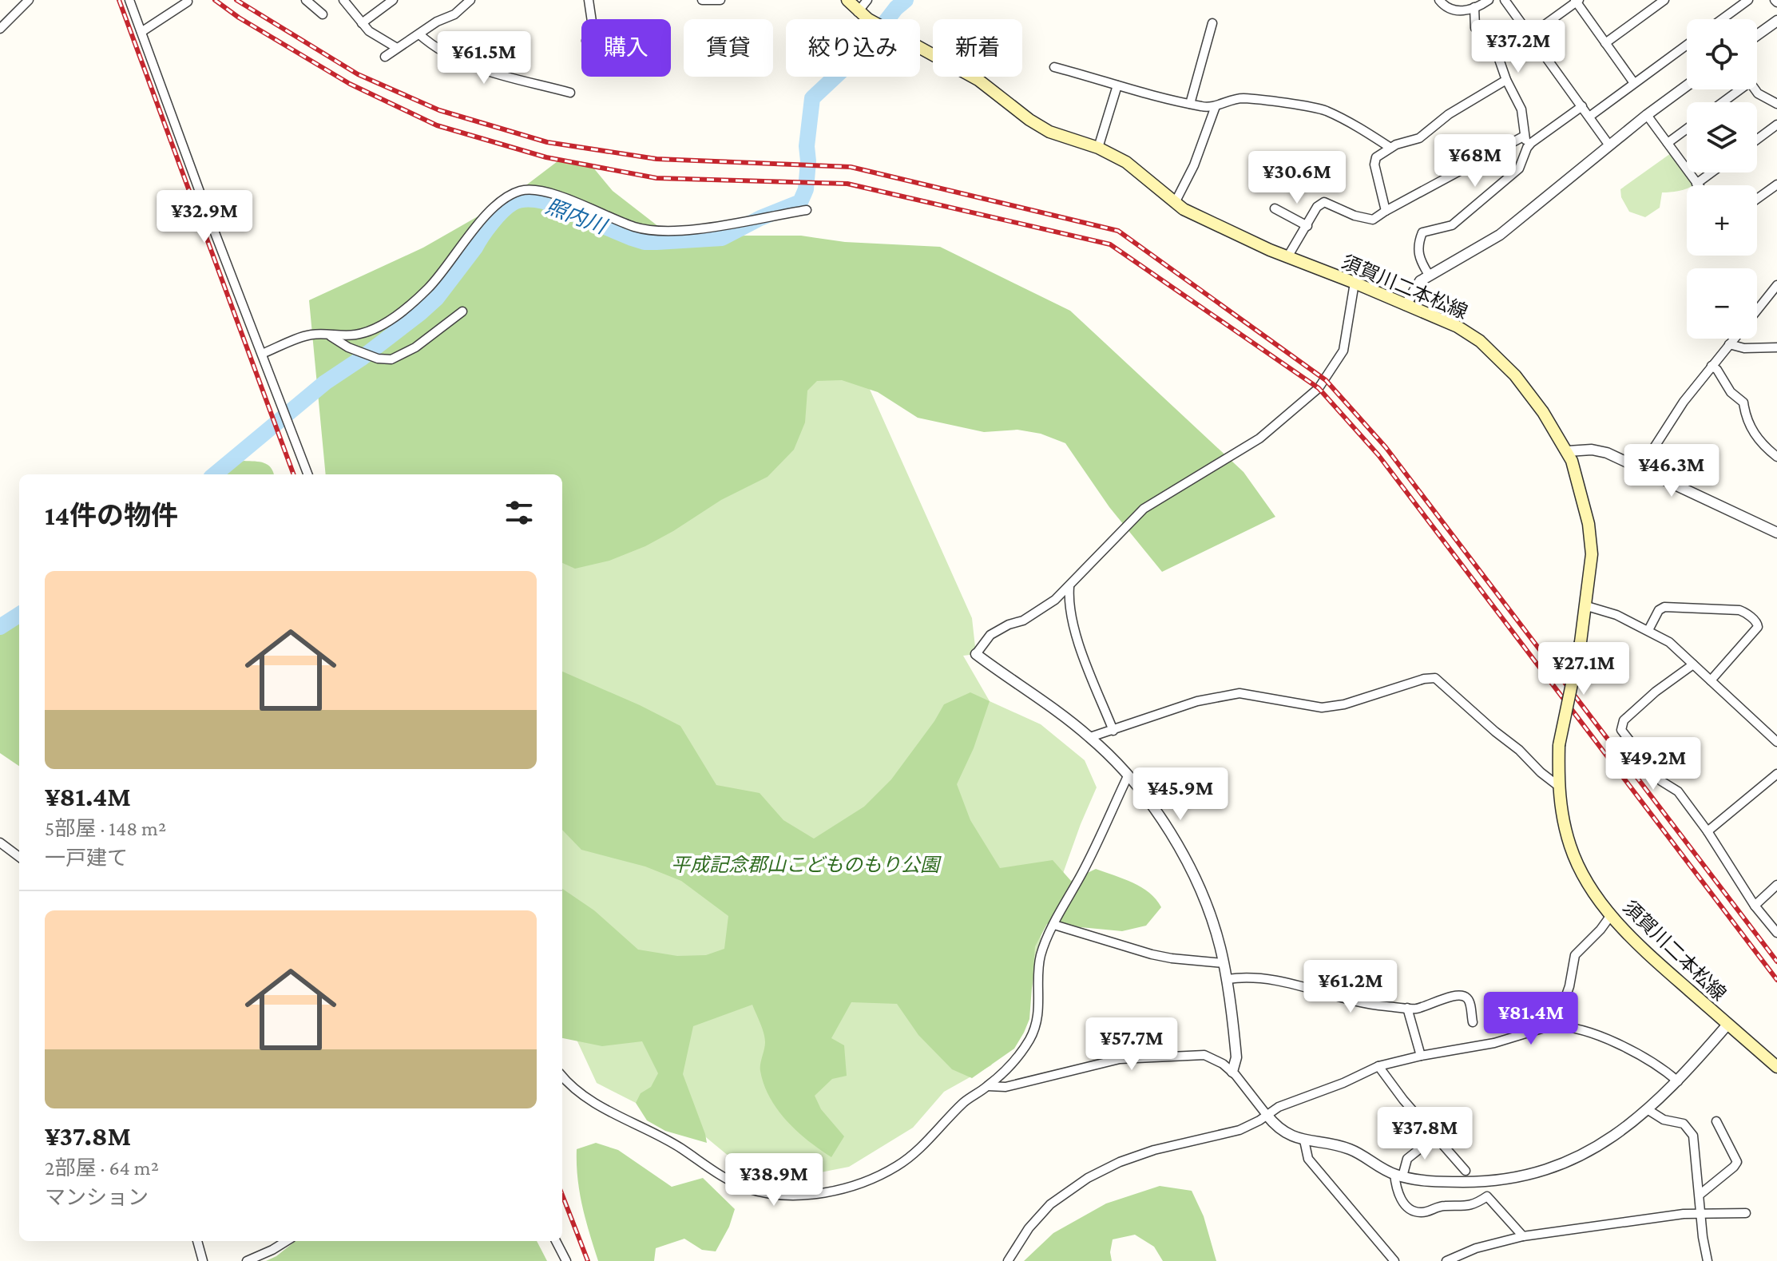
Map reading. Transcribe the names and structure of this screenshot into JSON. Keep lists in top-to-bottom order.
{
  "streets": {
    "main road": ["須賀川二本松線"]
  },
  "water": ["照内川"],
  "parks": ["平成記念郡山こどものもり公園"],
  "page": {
    "map_buttons": ["+", "−"],
    "chip": [
      "購入",
      "賃貸",
      "絞り込み",
      "新着"
    ],
    "price": [
      "¥37.2M",
      "¥61.5M",
      "¥68M",
      "¥30.6M",
      "¥32.9M",
      "¥46.3M",
      "¥27.1M",
      "¥49.2M",
      "¥45.9M",
      "¥61.2M",
      "¥81.4M",
      "¥57.7M",
      "¥37.8M",
      "¥38.9M"
    ],
    "heading": "14件の物件",
    "list": [
      {
        "name": "¥81.4M",
        "note": "5部屋 · 148 m² · 一戸建て"
      },
      {
        "name": "¥37.8M",
        "note": "2部屋 · 64 m² · マンション"
      }
    ]
  }
}
